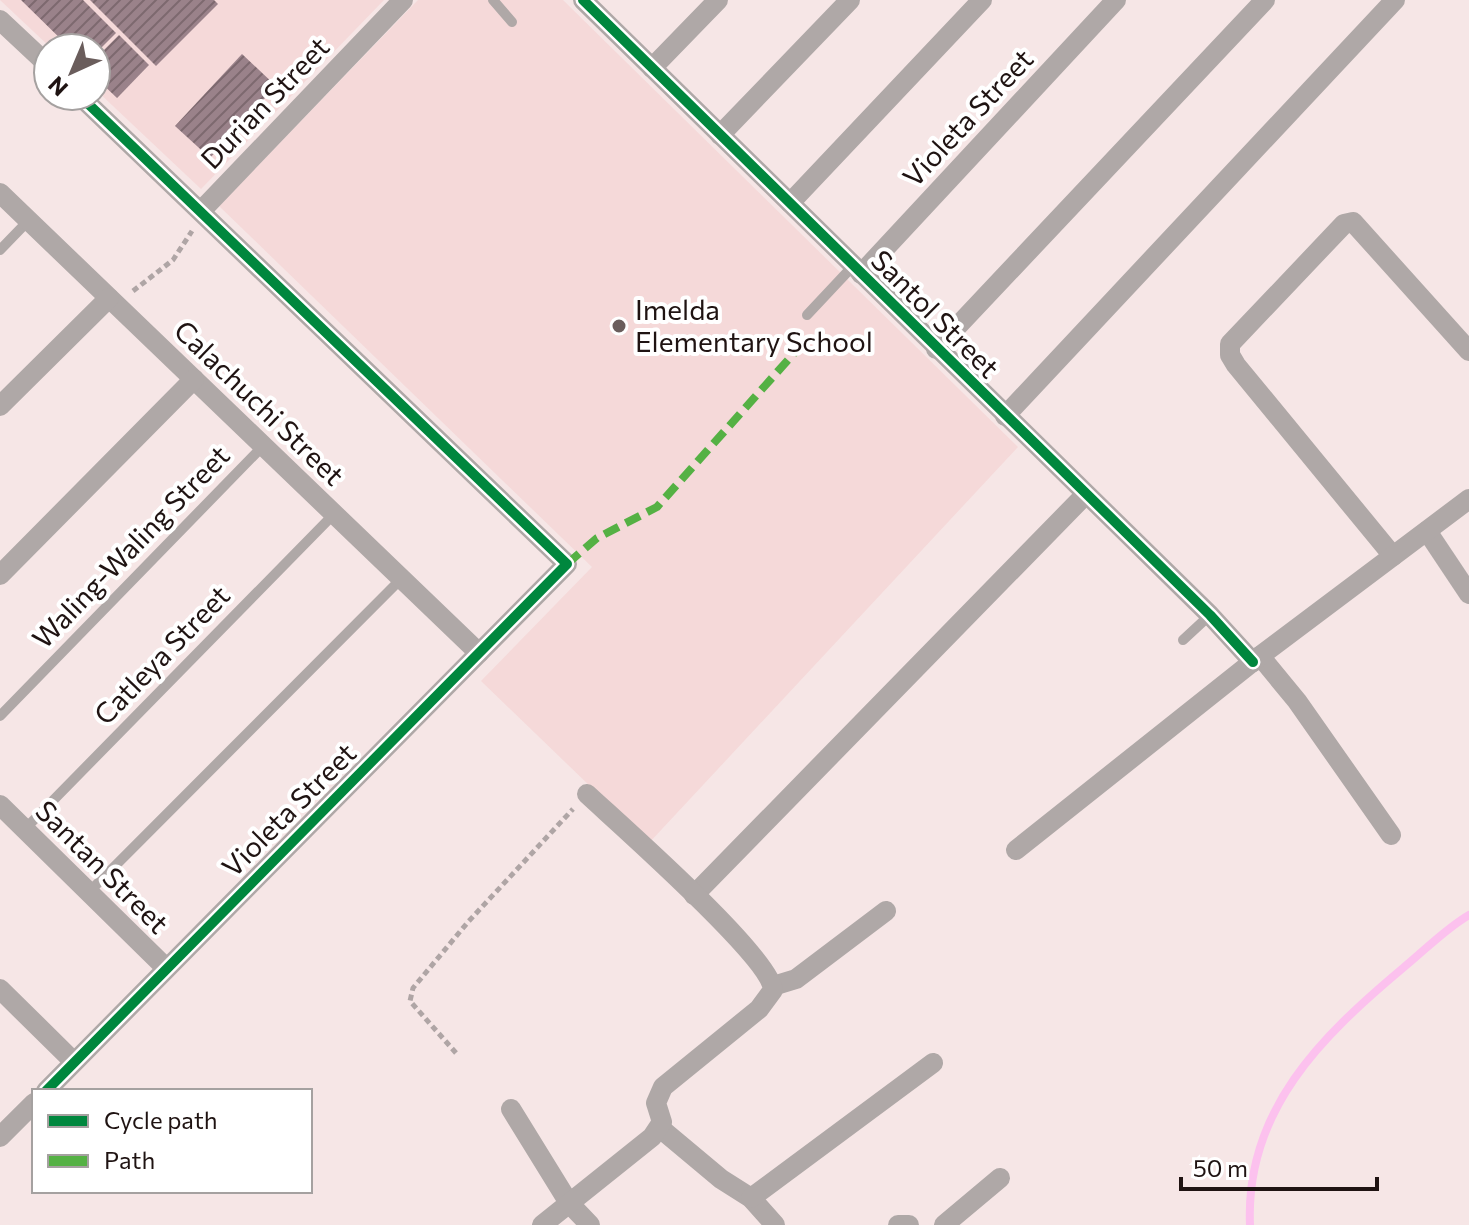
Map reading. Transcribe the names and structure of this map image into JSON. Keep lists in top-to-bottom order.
{
  "streets": {
    "street": [
      "Durian Street",
      "Violeta Street",
      "Santol Street",
      "Calachuchi Street",
      "Santan Street"
    ],
    "lane": ["Waling-Waling Street", "Catleya Street"]
  },
  "crossings": [
    ["Durian Street", "Violeta Street"],
    ["Violeta Street", "Santol Street"],
    ["Violeta Street", "Calachuchi Street"],
    ["Violeta Street", "Santan Street"],
    ["Calachuchi Street", "Waling-Waling Street"],
    ["Calachuchi Street", "Catleya Street"],
    ["Catleya Street", "Santan Street"]
  ],
  "places": ["Imelda Elementary School"],
  "legend": ["Cycle path", "Path"],
  "scale_bar": "50 m",
  "north": "bottom left"
}
